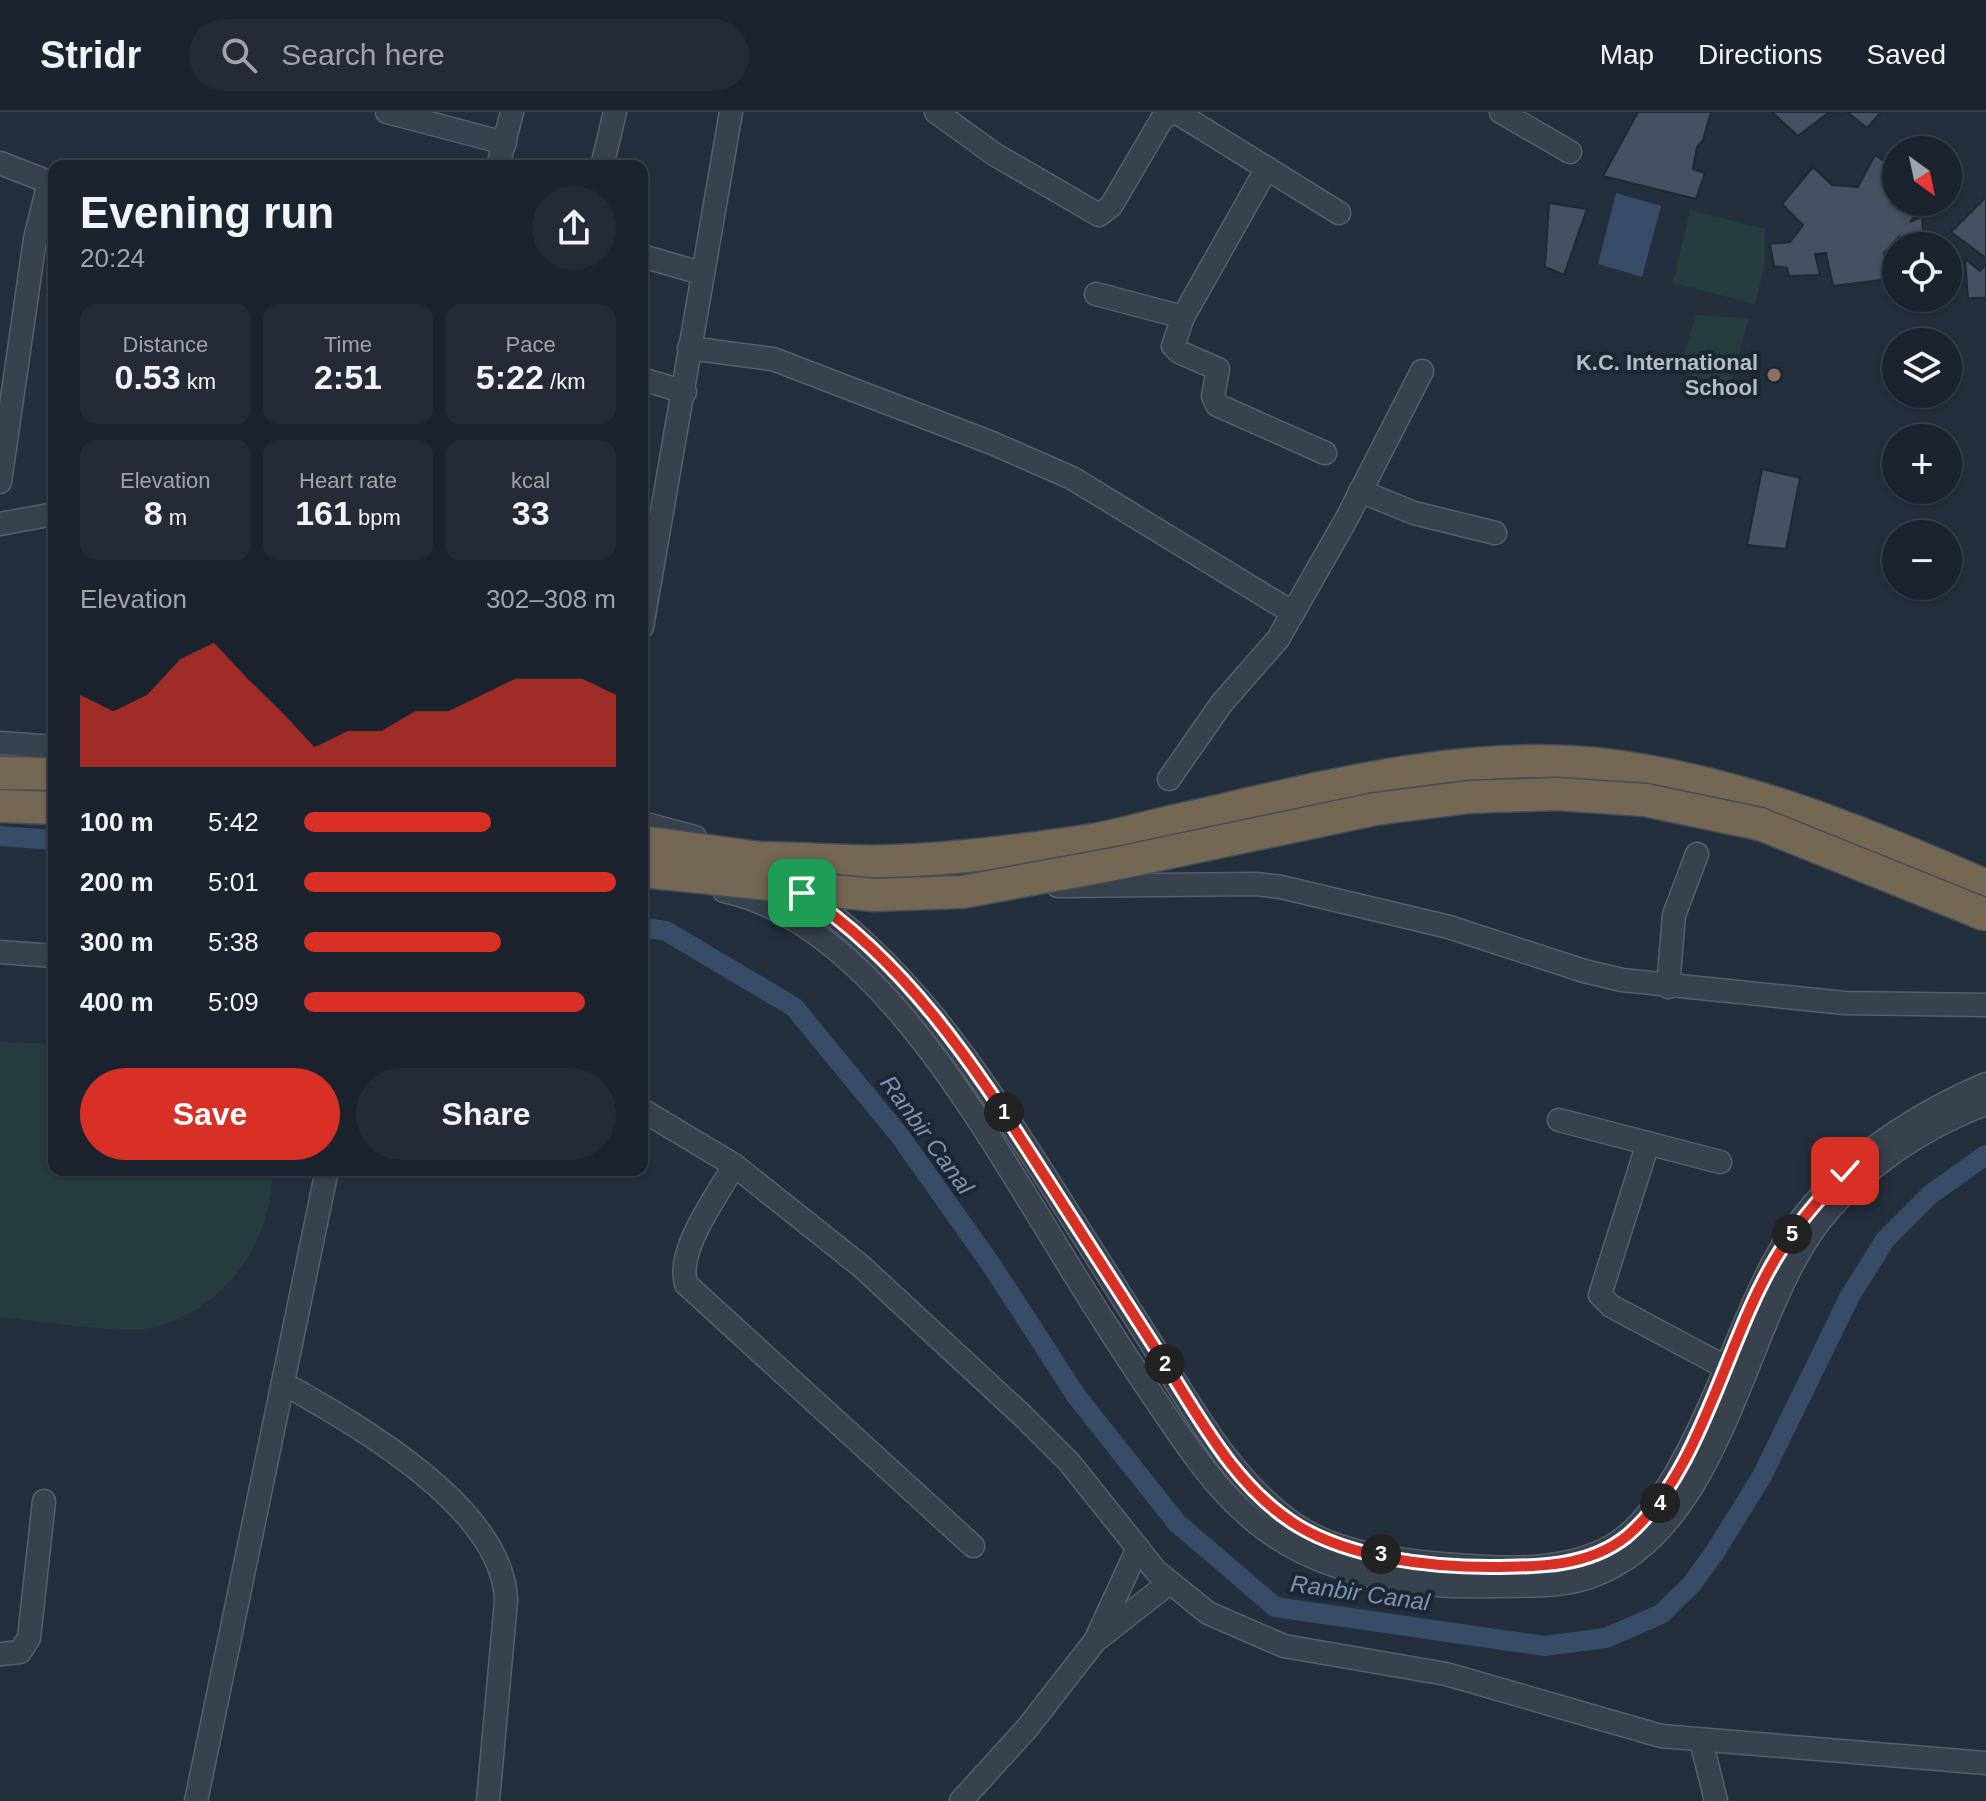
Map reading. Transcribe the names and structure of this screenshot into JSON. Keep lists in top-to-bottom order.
{
  "water": ["Ranbir Canal"],
  "places": ["K.C. International School"],
  "north": "bottom right",
  "page": {
    "header": "Stridr",
    "search": "Search here",
    "nav": ["Map", "Directions", "Saved"],
    "map_buttons": ["+", "−"],
    "heading": ["Evening run", "20:24"],
    "stats": [
      ["Distance", "0.53 km"],
      ["Time", "2:51"],
      ["Pace", "5:22 /km"],
      ["Elevation", "8 m"],
      ["Heart rate", "161 bpm"],
      ["kcal", "33"]
    ],
    "chart": ["Elevation", "302–308 m"],
    "list": [
      {
        "name": "100 m",
        "note": "5:42"
      },
      {
        "name": "200 m",
        "note": "5:01"
      },
      {
        "name": "300 m",
        "note": "5:38"
      },
      {
        "name": "400 m",
        "note": "5:09"
      }
    ],
    "buttons": ["Save", "Share"],
    "pins": [
      "1",
      "5",
      "2",
      "4",
      "3"
    ]
  }
}
